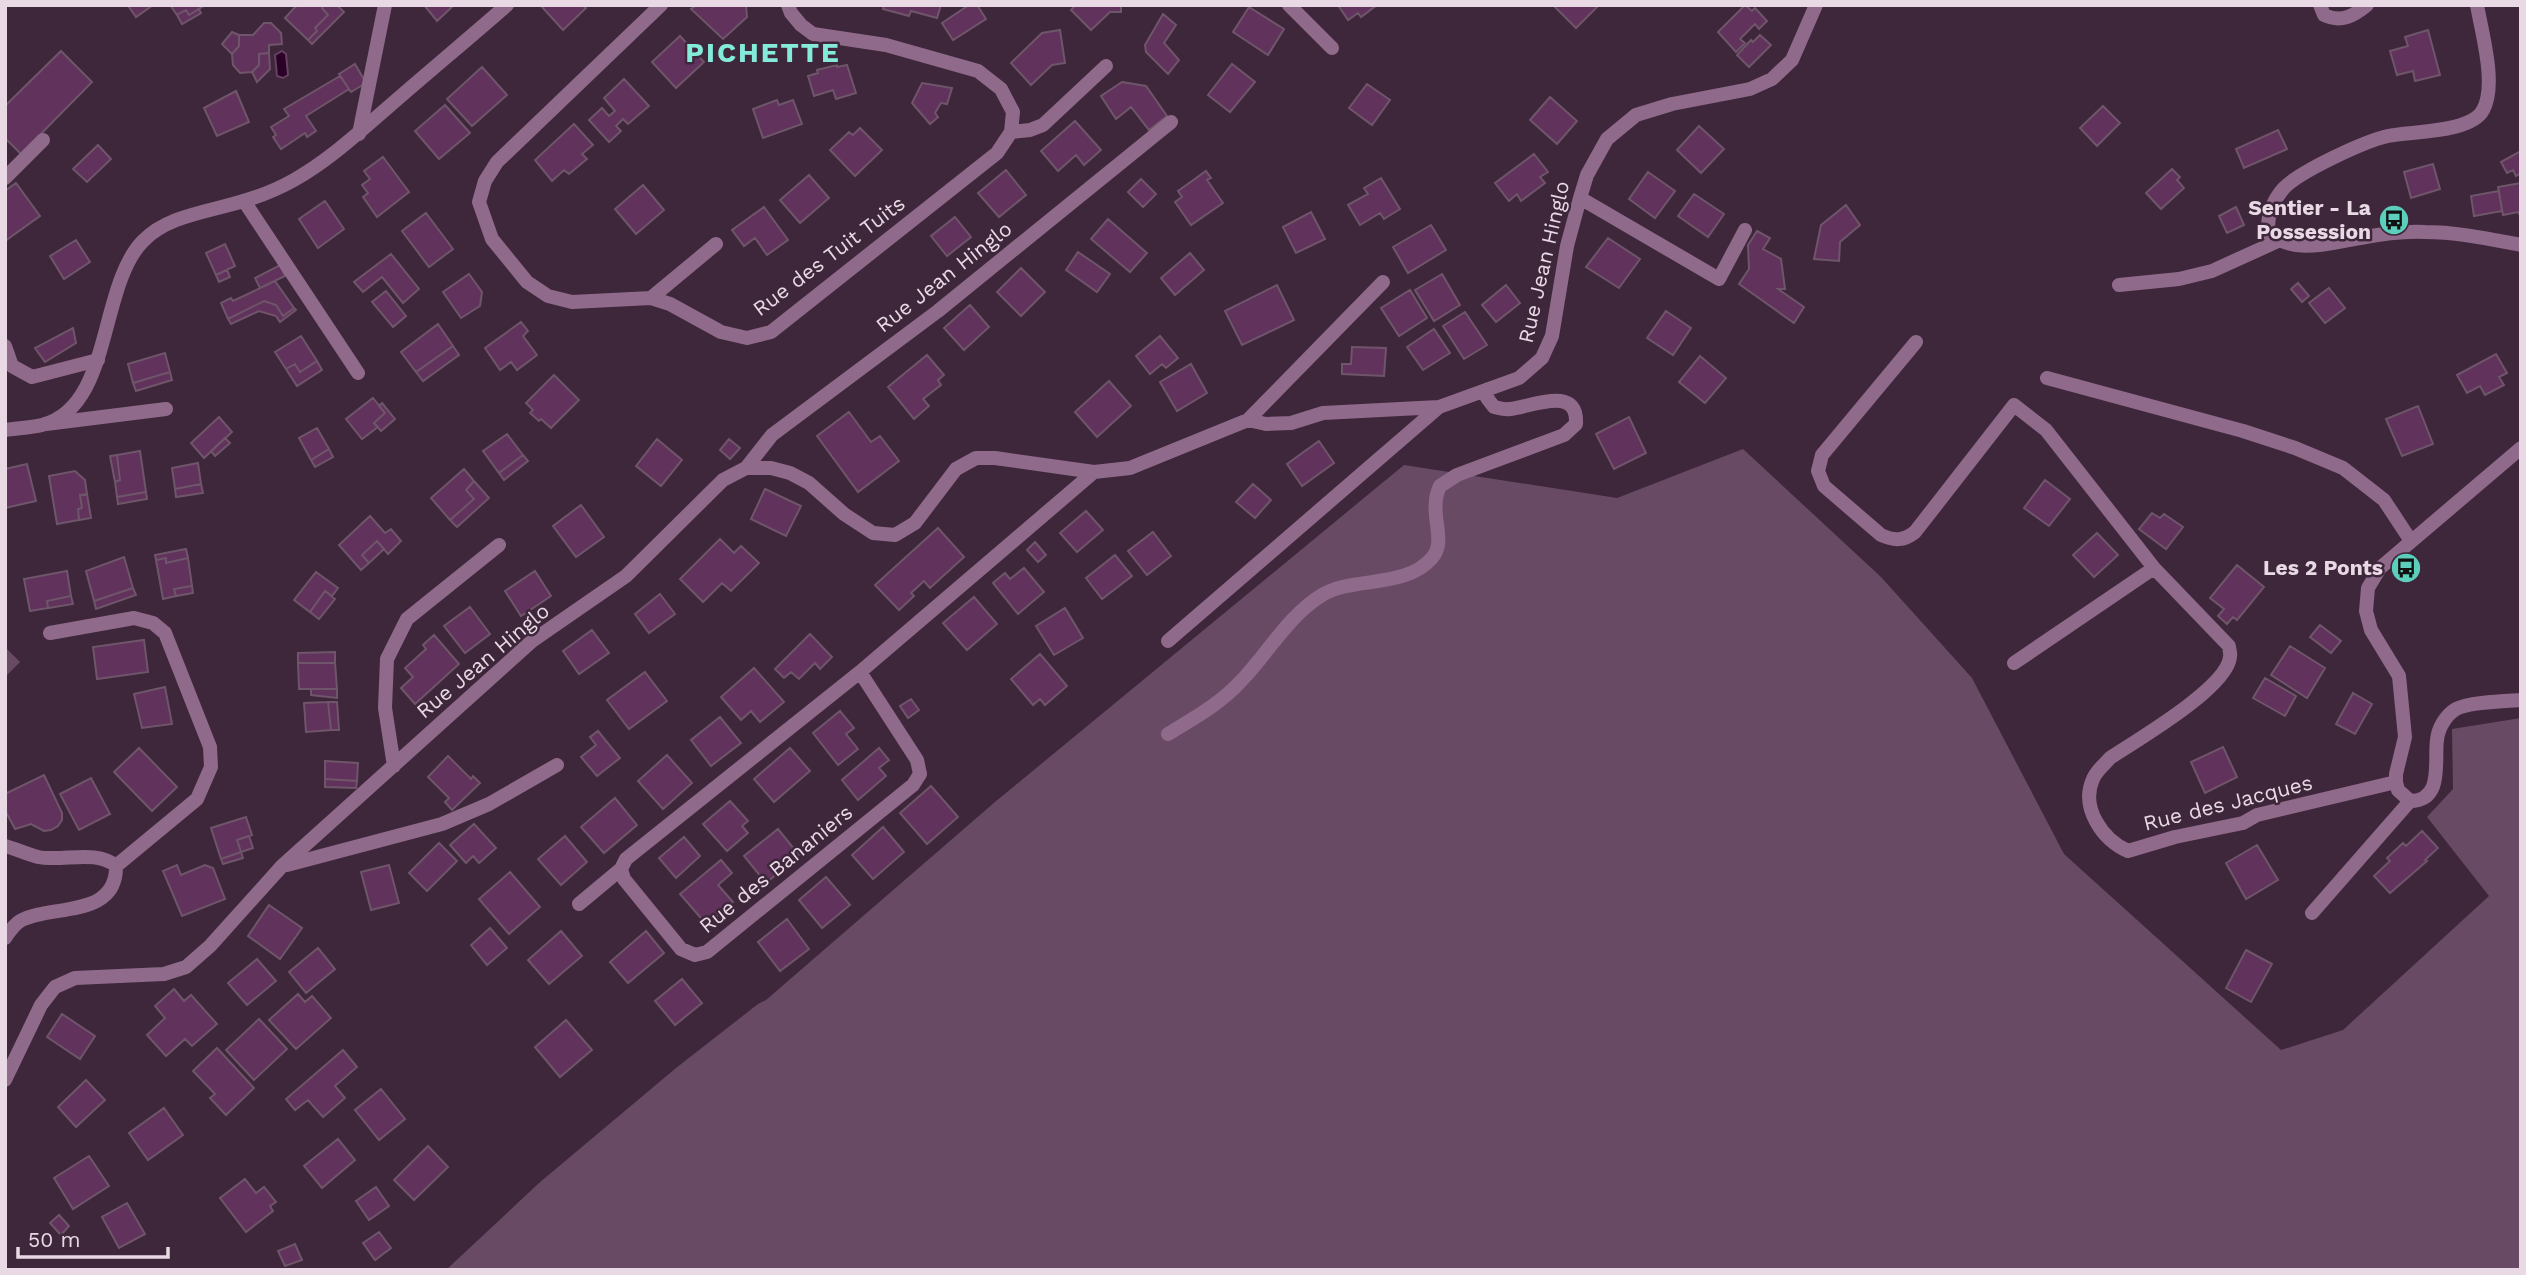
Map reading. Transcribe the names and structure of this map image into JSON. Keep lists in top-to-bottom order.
{
  "streets": {
    "street": [
      "Rue des Tuit Tuits",
      "Rue Jean Hinglo",
      "Rue des Jacques",
      "Rue des Bananiers"
    ]
  },
  "districts": ["PICHETTE"],
  "places": {
    "bus stop": ["Sentier - La Possession", "Les 2 Ponts"]
  },
  "scale_bar": "50 m"
}
